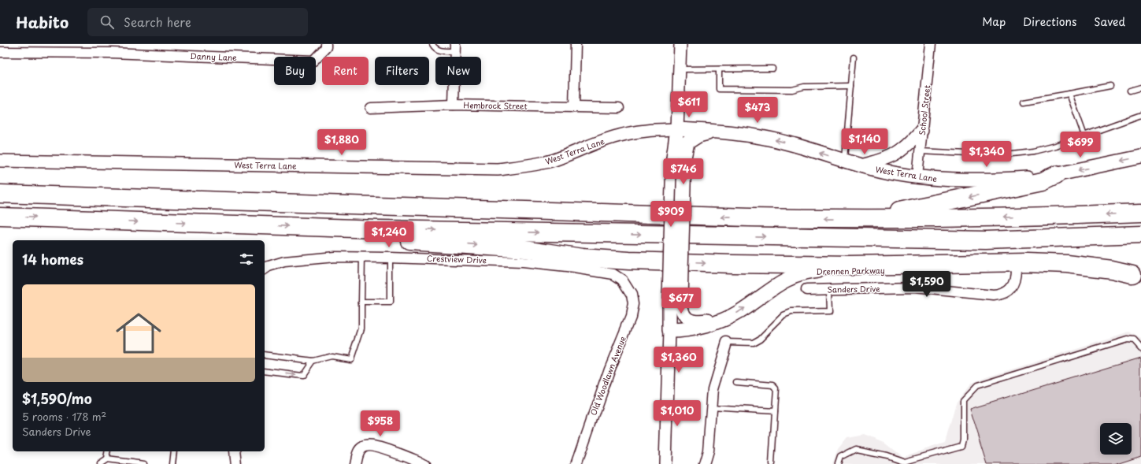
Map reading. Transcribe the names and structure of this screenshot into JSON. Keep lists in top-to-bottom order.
{
  "streets": {
    "main road": ["West Terra Lane", "Drennen Parkway"],
    "street": [
      "Danny Lane",
      "Hembrock Street",
      "School Street",
      "Crestview Drive",
      "Sanders Drive",
      "Old Woodlawn Avenue"
    ]
  },
  "crossings": [
    ["School Street", "West Terra Lane"],
    ["Crestview Drive", "Old Woodlawn Avenue"],
    ["Drennen Parkway", "Sanders Drive"]
  ],
  "one_way": ["Drennen Parkway"],
  "page": {
    "header": "Habito",
    "search": "Search here",
    "nav": ["Map", "Directions", "Saved"],
    "chip": [
      "Buy",
      "Rent",
      "Filters",
      "New"
    ],
    "price": [
      "$611",
      "$473",
      "$1,140",
      "$1,880",
      "$699",
      "$1,340",
      "$746",
      "$909",
      "$1,240",
      "$1,590",
      "$677",
      "$1,360",
      "$1,010",
      "$958"
    ],
    "heading": "14 homes",
    "list": [
      {
        "name": "$1,590/mo",
        "note": "5 rooms · 178 m² · Sanders Drive"
      }
    ]
  }
}
